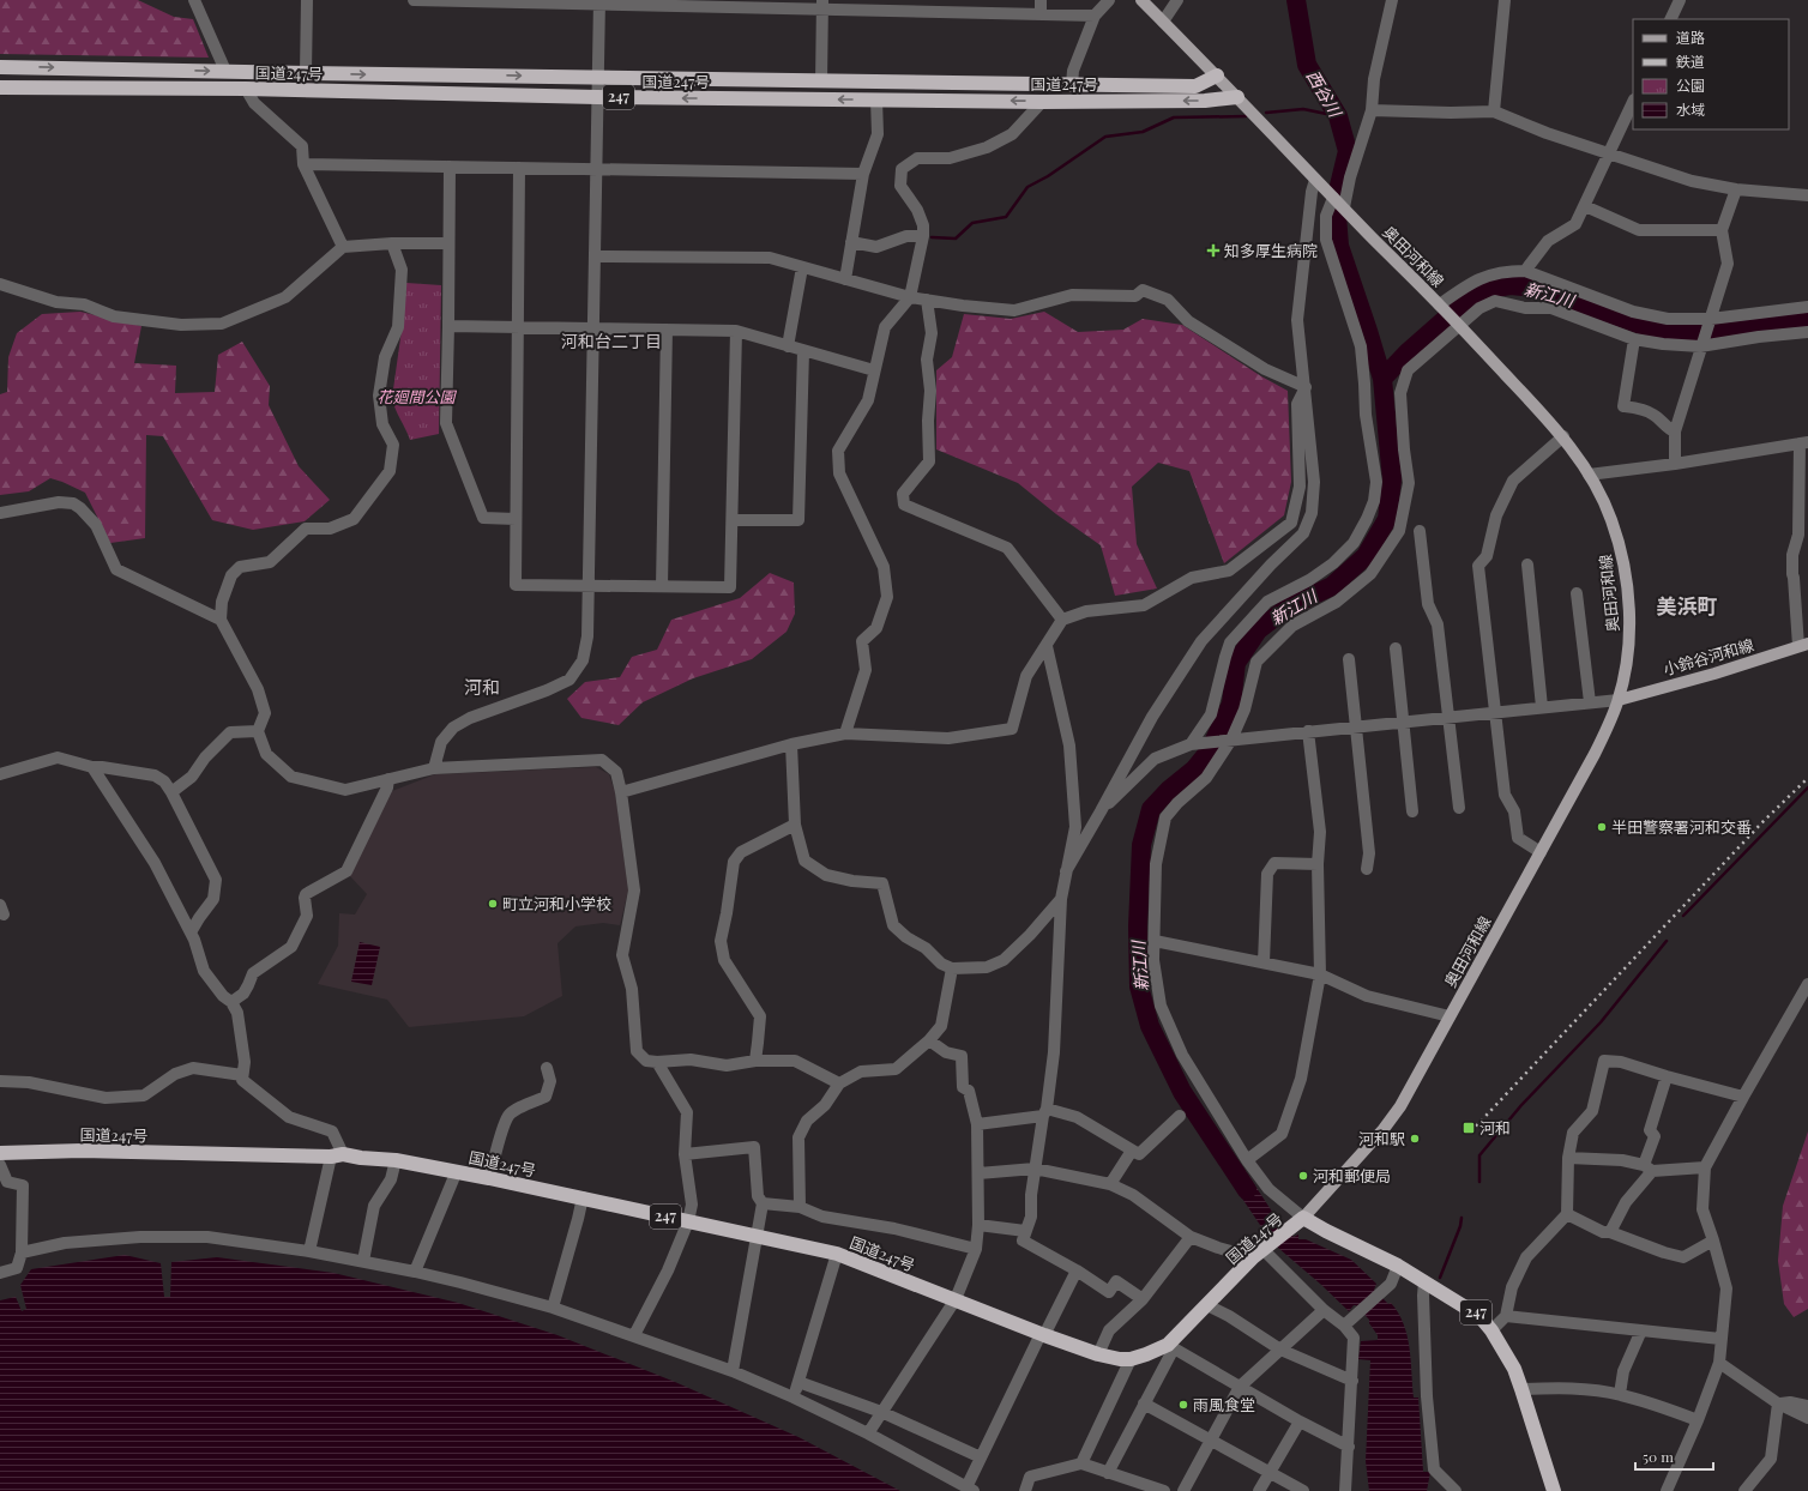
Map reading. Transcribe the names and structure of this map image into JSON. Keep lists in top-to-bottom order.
{
  "streets": {
    "highway": ["国道247号", "247"],
    "main road": ["奥田河和線", "小鈴谷河和線"]
  },
  "crossings": [
    ["国道247号", "奥田河和線"],
    ["奥田河和線", "小鈴谷河和線"]
  ],
  "districts": ["河和台二丁目", "美浜町", "河和"],
  "water": ["西谷川", "新江川"],
  "parks": ["花廻間公園"],
  "places": {
    "health": ["知多厚生病院"],
    "other": [
      "半田警察署河和交番",
      "町立河和小学校",
      "河和駅",
      "河和郵便局",
      "雨風食堂"
    ],
    "transit": ["河和"]
  },
  "legend": [
    "道路",
    "鉄道",
    "公園",
    "水域"
  ],
  "scale_bar": "50 m"
}
